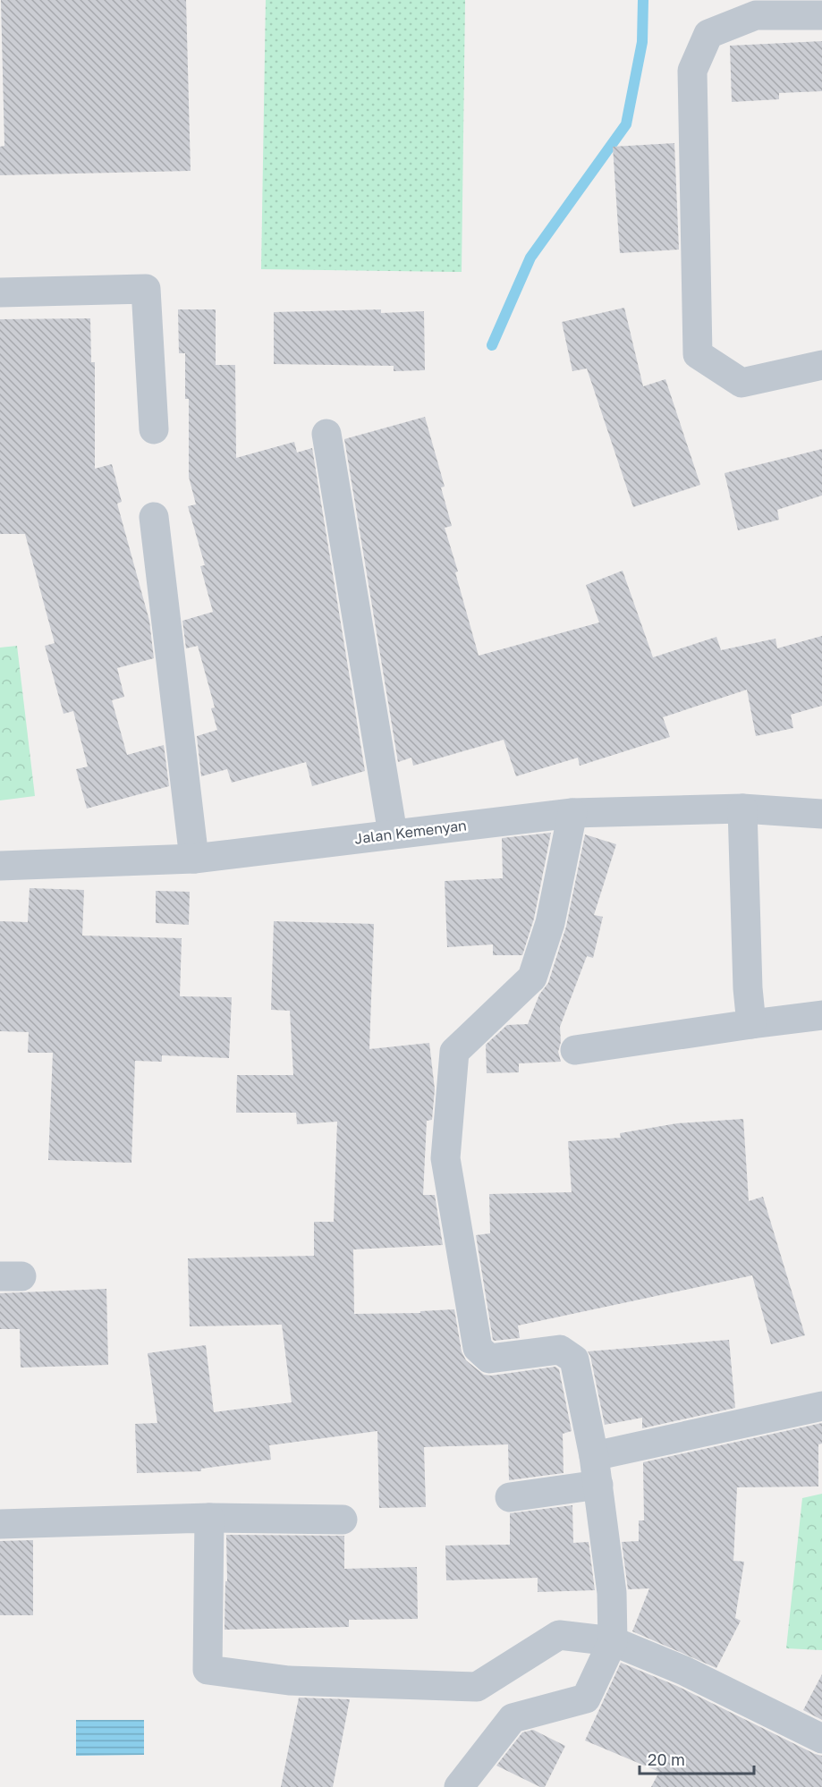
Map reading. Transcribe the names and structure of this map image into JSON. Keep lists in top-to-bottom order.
{
  "streets": {
    "street": ["Jalan Kemenyan"]
  },
  "scale_bar": "20 m"
}
